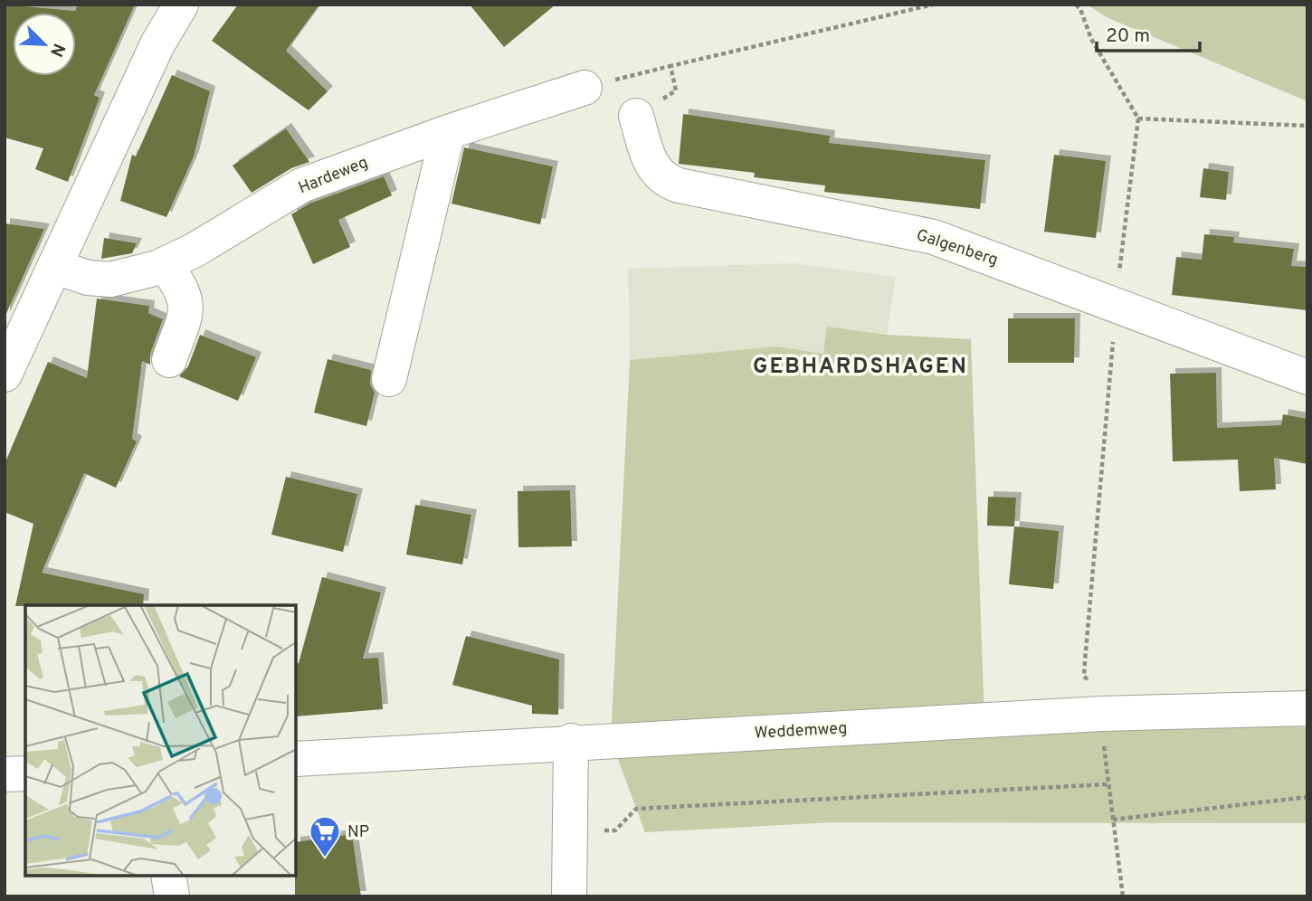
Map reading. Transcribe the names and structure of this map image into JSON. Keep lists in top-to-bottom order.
{
  "streets": {
    "street": ["Hardeweg", "Galgenberg", "Weddemweg"]
  },
  "districts": ["GEBHARDSHAGEN"],
  "places": {
    "supermarket": ["NP"]
  },
  "scale_bar": "20 m",
  "north": "bottom right"
}
